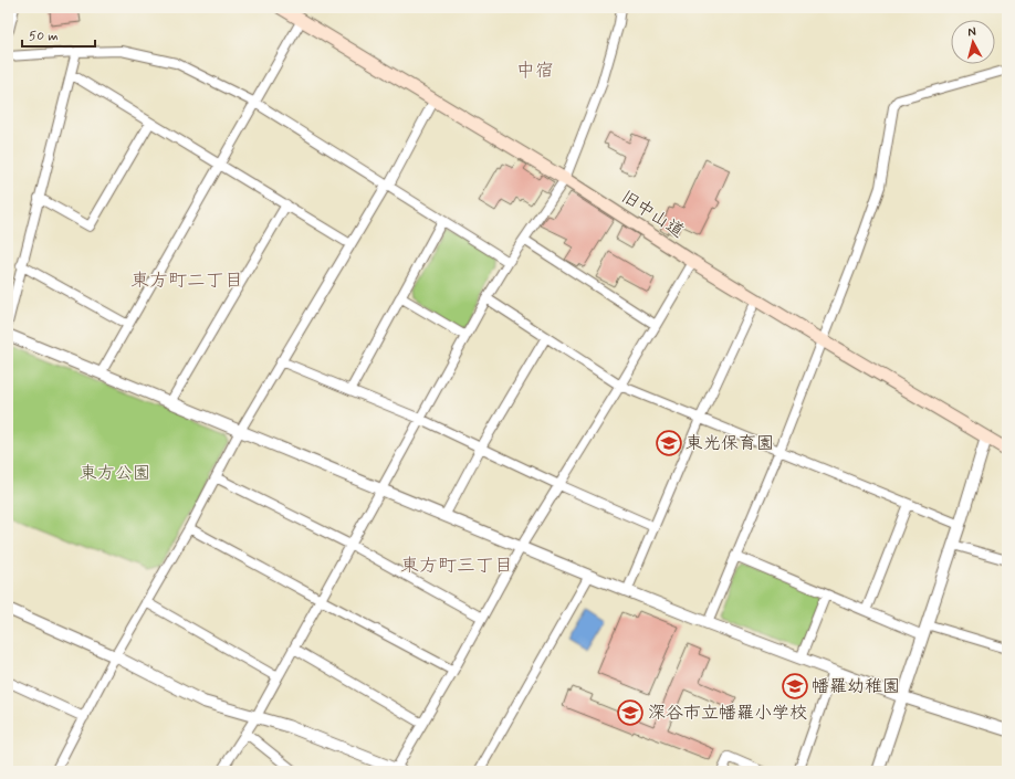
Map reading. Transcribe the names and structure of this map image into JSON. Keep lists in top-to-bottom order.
{
  "streets": {
    "main road": ["旧中山道"]
  },
  "districts": ["中宿", "東方町二丁目", "東方町三丁目"],
  "parks": ["東方公園"],
  "places": {
    "school or university": ["東光保育園", "幡羅幼稚園", "深谷市立幡羅小学校"]
  },
  "scale_bar": "50 m",
  "north": "top"
}
